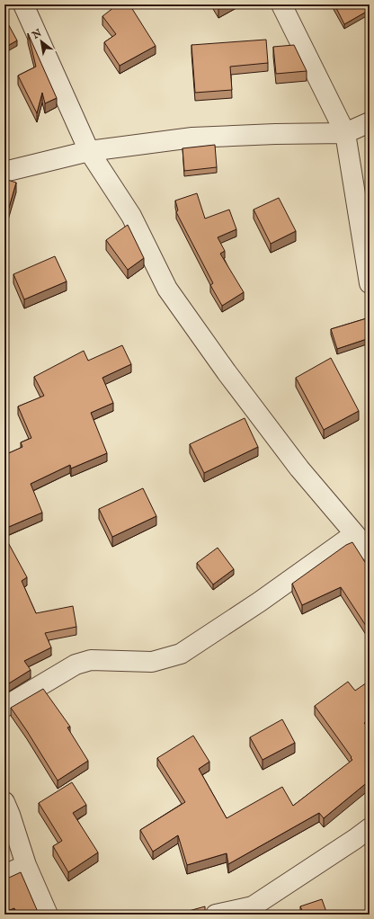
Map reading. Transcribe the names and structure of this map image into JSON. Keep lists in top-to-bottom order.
{
  "north": "top left"
}
